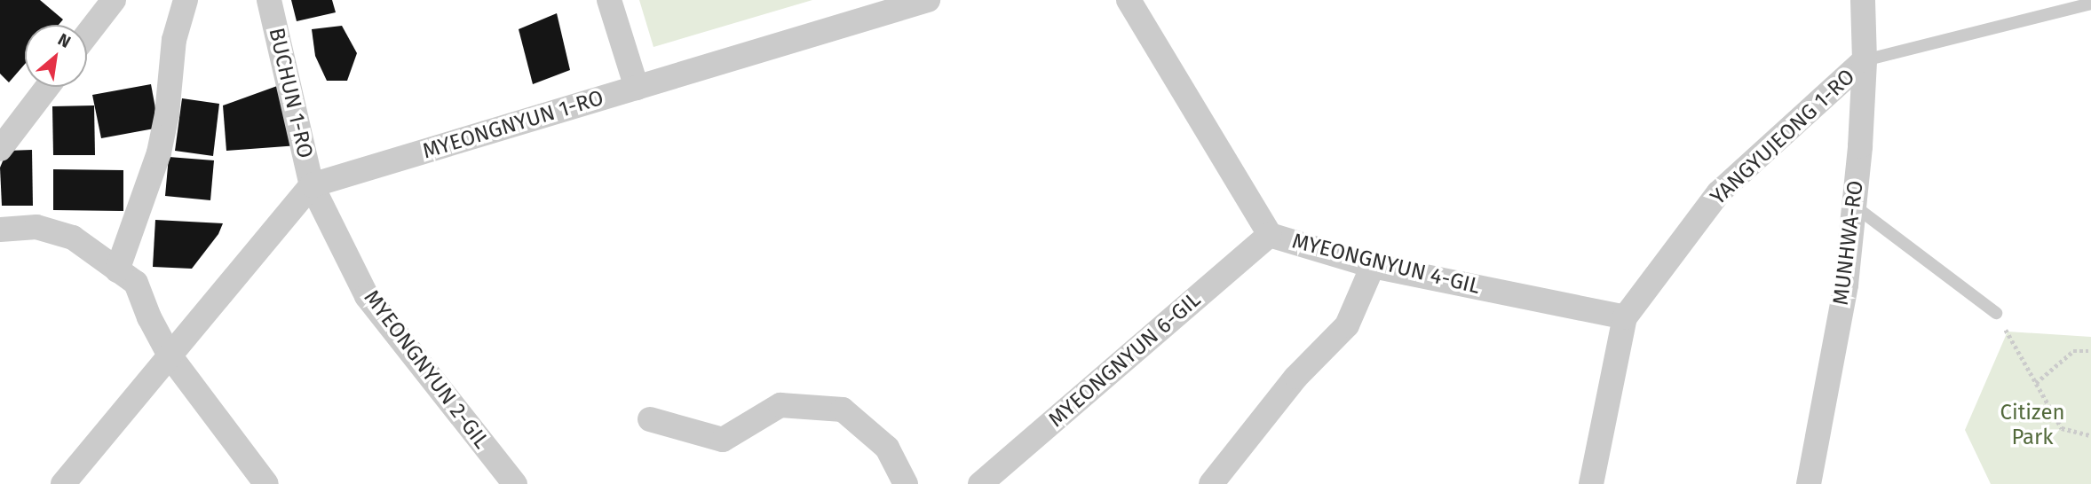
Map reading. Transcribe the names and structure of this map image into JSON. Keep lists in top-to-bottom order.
{
  "streets": {
    "street": [
      "BUCHUN 1-RO",
      "MYEONGNYUN 1-RO",
      "YANGYUJEONG 1-RO",
      "MUNHWA-RO",
      "MYEONGNYUN 4-GIL",
      "MYEONGNYUN 6-GIL",
      "MYEONGNYUN 2-GIL"
    ]
  },
  "crossings": [
    ["BUCHUN 1-RO", "MYEONGNYUN 1-RO"],
    ["BUCHUN 1-RO", "MYEONGNYUN 2-GIL"],
    ["MYEONGNYUN 1-RO", "MYEONGNYUN 2-GIL"],
    ["YANGYUJEONG 1-RO", "MUNHWA-RO"],
    ["YANGYUJEONG 1-RO", "MYEONGNYUN 4-GIL"],
    ["MYEONGNYUN 4-GIL", "MYEONGNYUN 6-GIL"]
  ],
  "parks": ["Citizen Park"],
  "north": "top right"
}
